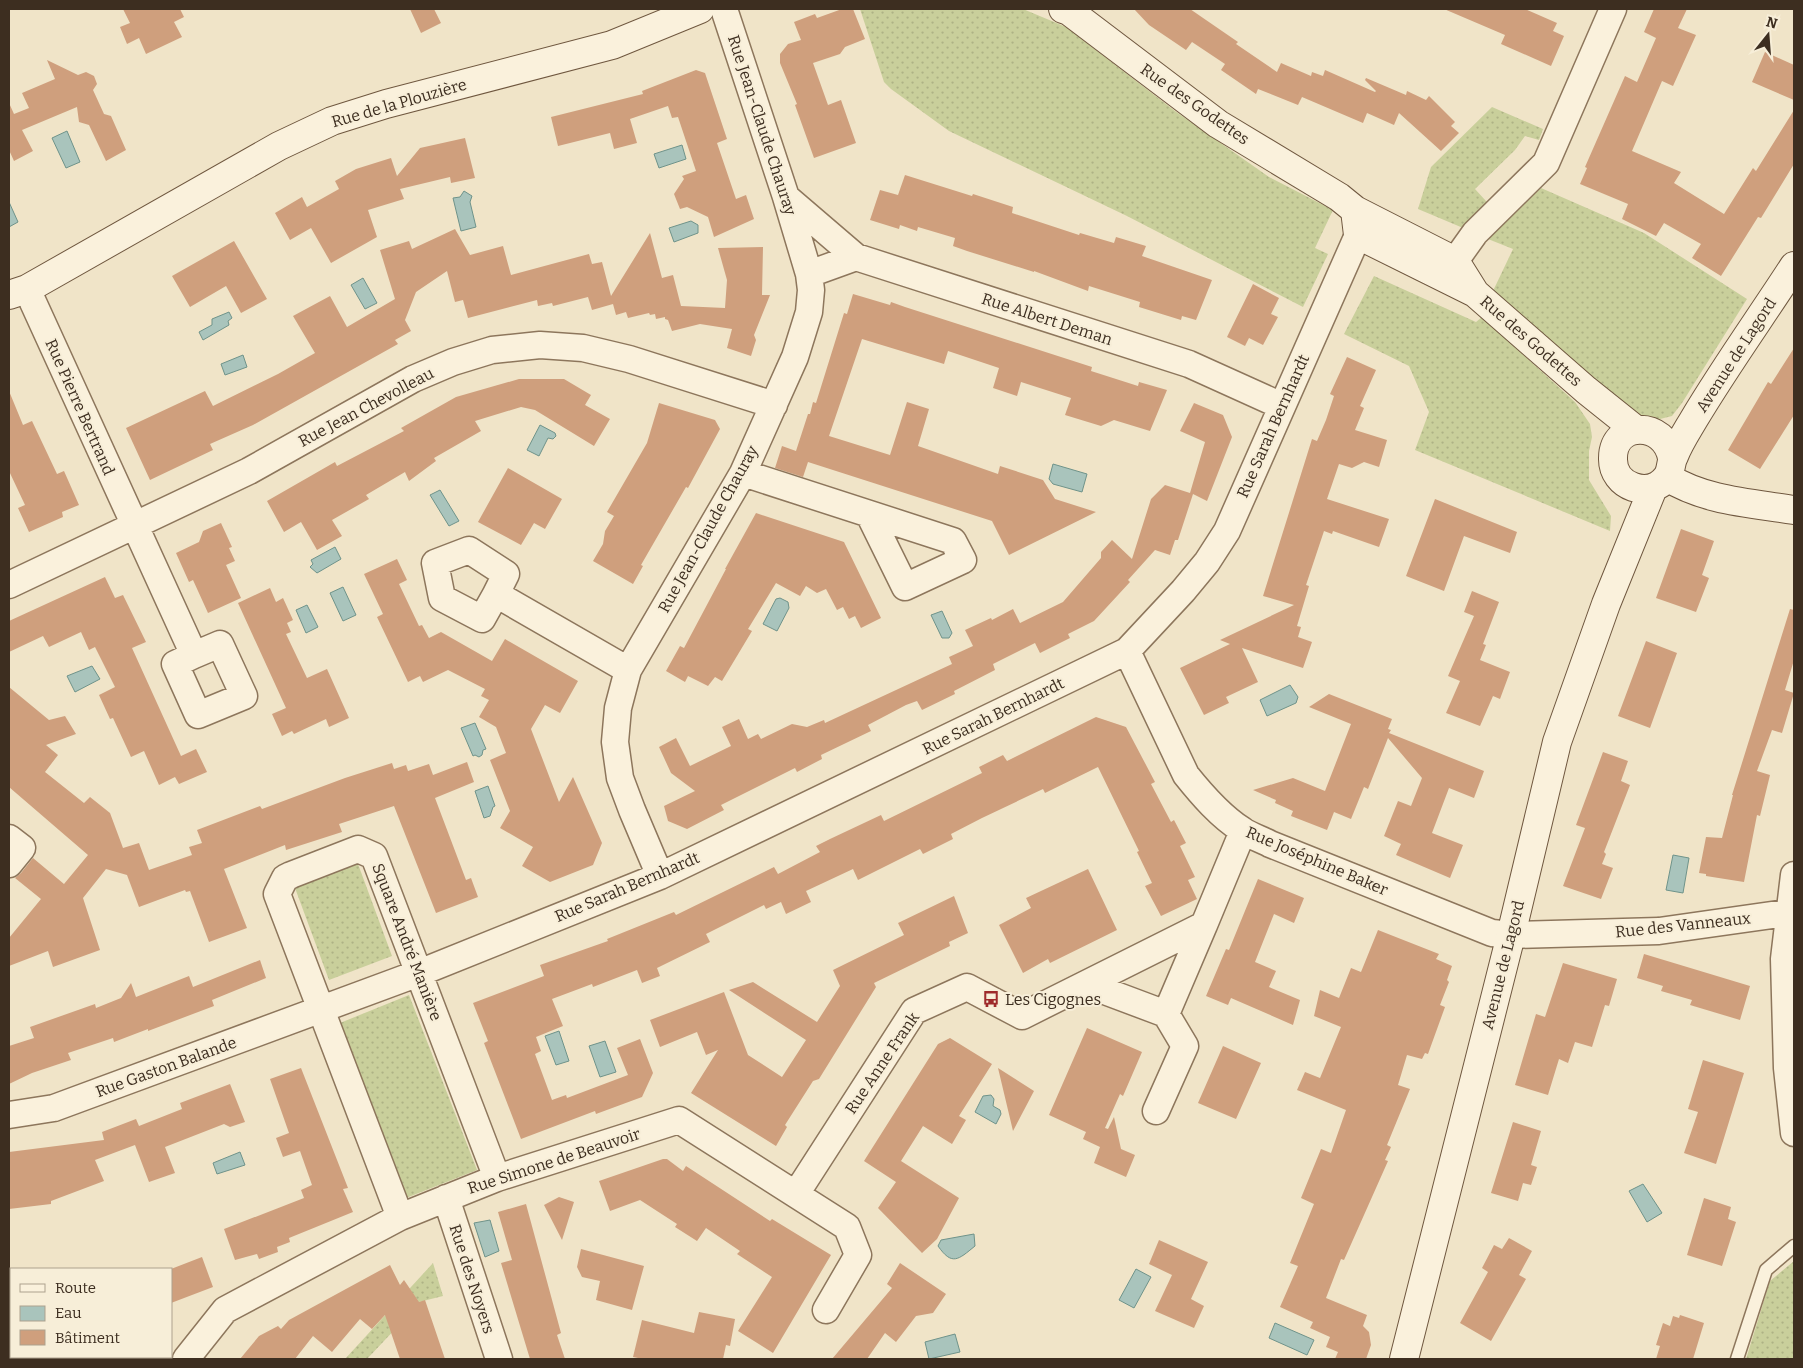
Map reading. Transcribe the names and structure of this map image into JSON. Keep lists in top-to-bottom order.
{
  "streets": {
    "street": [
      "Rue de la Plouzière",
      "Rue des Godettes",
      "Rue Jean-Claude Chauray",
      "Rue Albert Deman",
      "Avenue de Lagord",
      "Rue Pierre Bertrand",
      "Rue Jean Chevolleau",
      "Rue Sarah Bernhardt",
      "Rue Joséphine Baker",
      "Rue des Vanneaux",
      "Square André Manière",
      "Rue Anne Frank",
      "Rue Gaston Balande",
      "Rue Simone de Beauvoir",
      "Rue des Noyers"
    ]
  },
  "crossings": [
    ["Rue de la Plouzière", "Rue Pierre Bertrand"],
    ["Rue des Godettes", "Avenue de Lagord"],
    ["Rue des Godettes", "Rue Sarah Bernhardt"],
    ["Rue Jean-Claude Chauray", "Rue Jean Chevolleau"],
    ["Rue Jean-Claude Chauray", "Rue Sarah Bernhardt"],
    ["Rue Albert Deman", "Rue Sarah Bernhardt"],
    ["Avenue de Lagord", "Rue Joséphine Baker"],
    ["Avenue de Lagord", "Rue des Vanneaux"],
    ["Rue Pierre Bertrand", "Rue Jean Chevolleau"],
    ["Rue Sarah Bernhardt", "Rue Joséphine Baker"],
    ["Rue Sarah Bernhardt", "Square André Manière"],
    ["Rue Sarah Bernhardt", "Rue Gaston Balande"],
    ["Rue Joséphine Baker", "Rue des Vanneaux"],
    ["Square André Manière", "Rue Gaston Balande"],
    ["Square André Manière", "Rue Simone de Beauvoir"],
    ["Rue Anne Frank", "Rue Simone de Beauvoir"],
    ["Rue Simone de Beauvoir", "Rue des Noyers"]
  ],
  "places": {
    "bus stop": ["Les Cigognes"]
  },
  "legend": ["Route", "Eau", "Bâtiment"],
  "north": "top"
}
